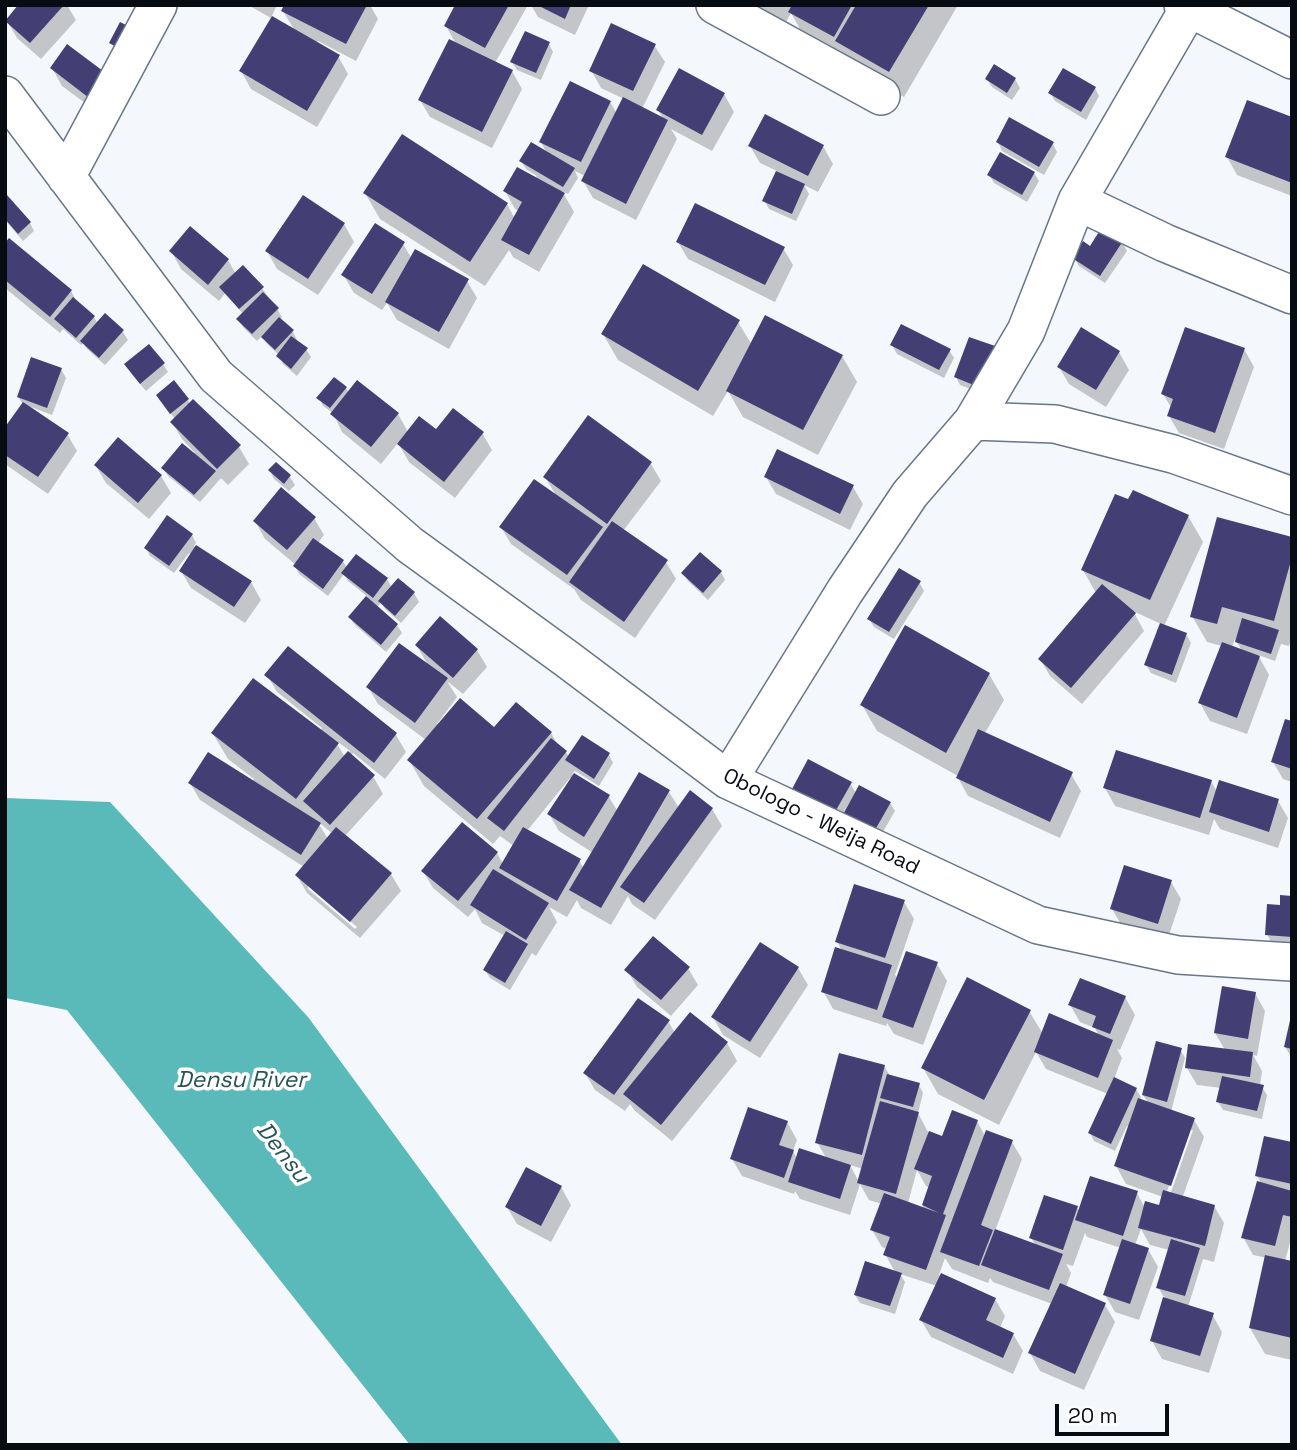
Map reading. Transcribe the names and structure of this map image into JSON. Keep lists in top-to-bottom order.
{
  "streets": {
    "street": ["Obologo - Weija Road"]
  },
  "water": ["Densu River", "Densu"],
  "scale_bar": "20 m"
}
